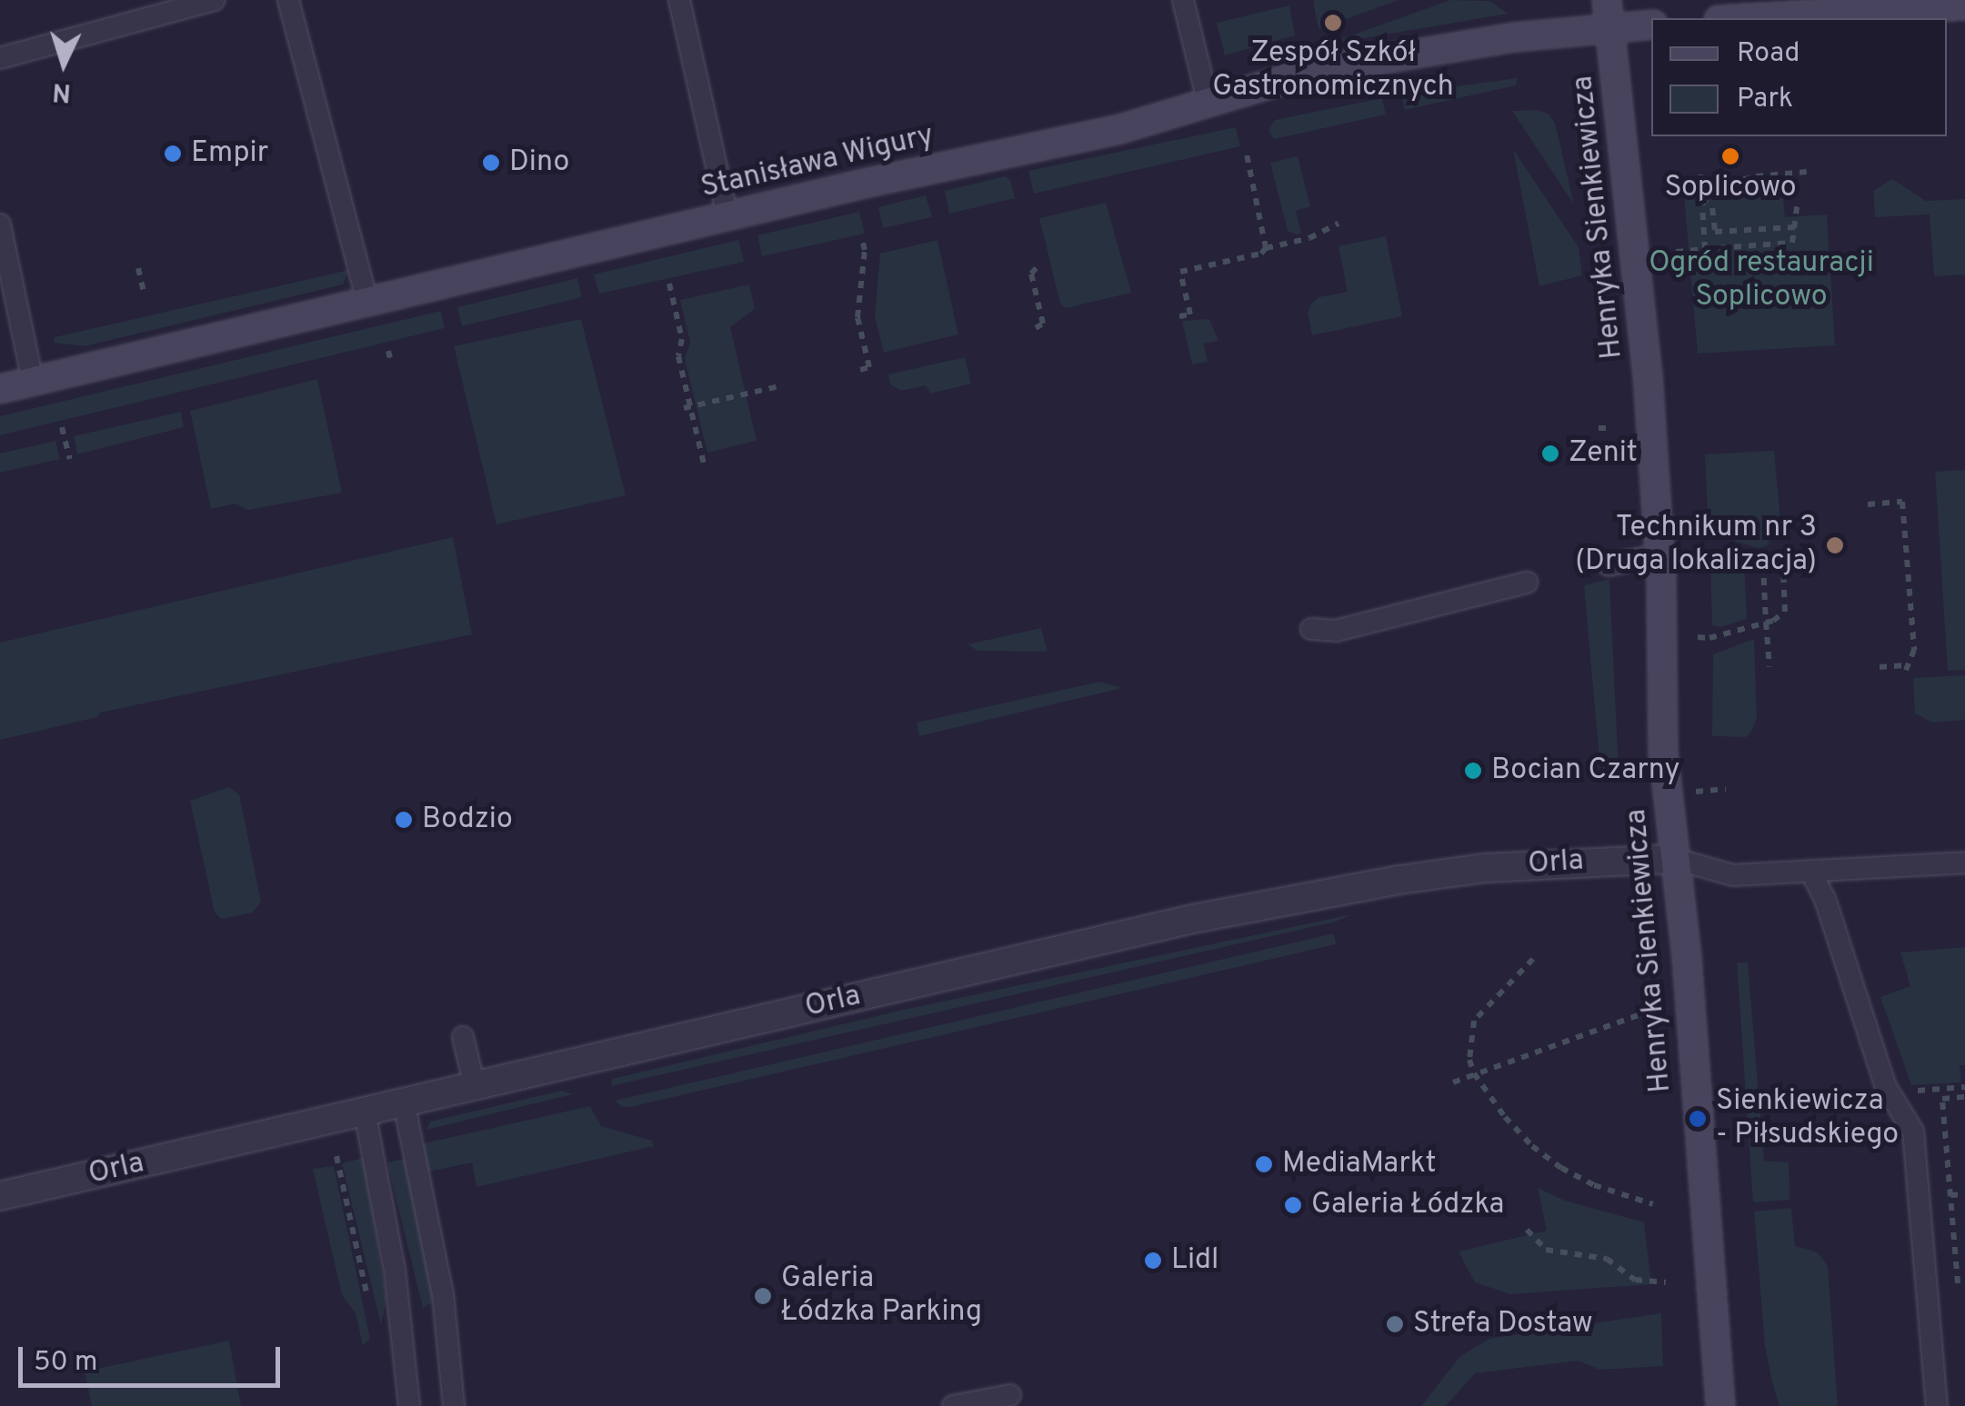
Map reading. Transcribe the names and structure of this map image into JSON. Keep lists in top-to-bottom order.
{
  "streets": {
    "street": ["Stanisława Wigury", "Henryka Sienkiewicza", "Orla"]
  },
  "crossings": [
    ["Stanisława Wigury", "Henryka Sienkiewicza"],
    ["Henryka Sienkiewicza", "Orla"]
  ],
  "parks": ["Ogród restauracji Soplicowo"],
  "places": [
    "Zespół Szkół Gastronomicznych",
    "Empir",
    "Soplicowo",
    "Dino",
    "Zenit",
    "Technikum nr 3 (Druga lokalizacja)",
    "Bocian Czarny",
    "Bodzio",
    "Sienkiewicza - Piłsudskiego",
    "MediaMarkt",
    "Galeria Łódzka",
    "Lidl",
    "Galeria Łódzka Parking",
    "Strefa Dostaw"
  ],
  "legend": ["Road", "Park"],
  "scale_bar": "50 m",
  "north": "bottom"
}
